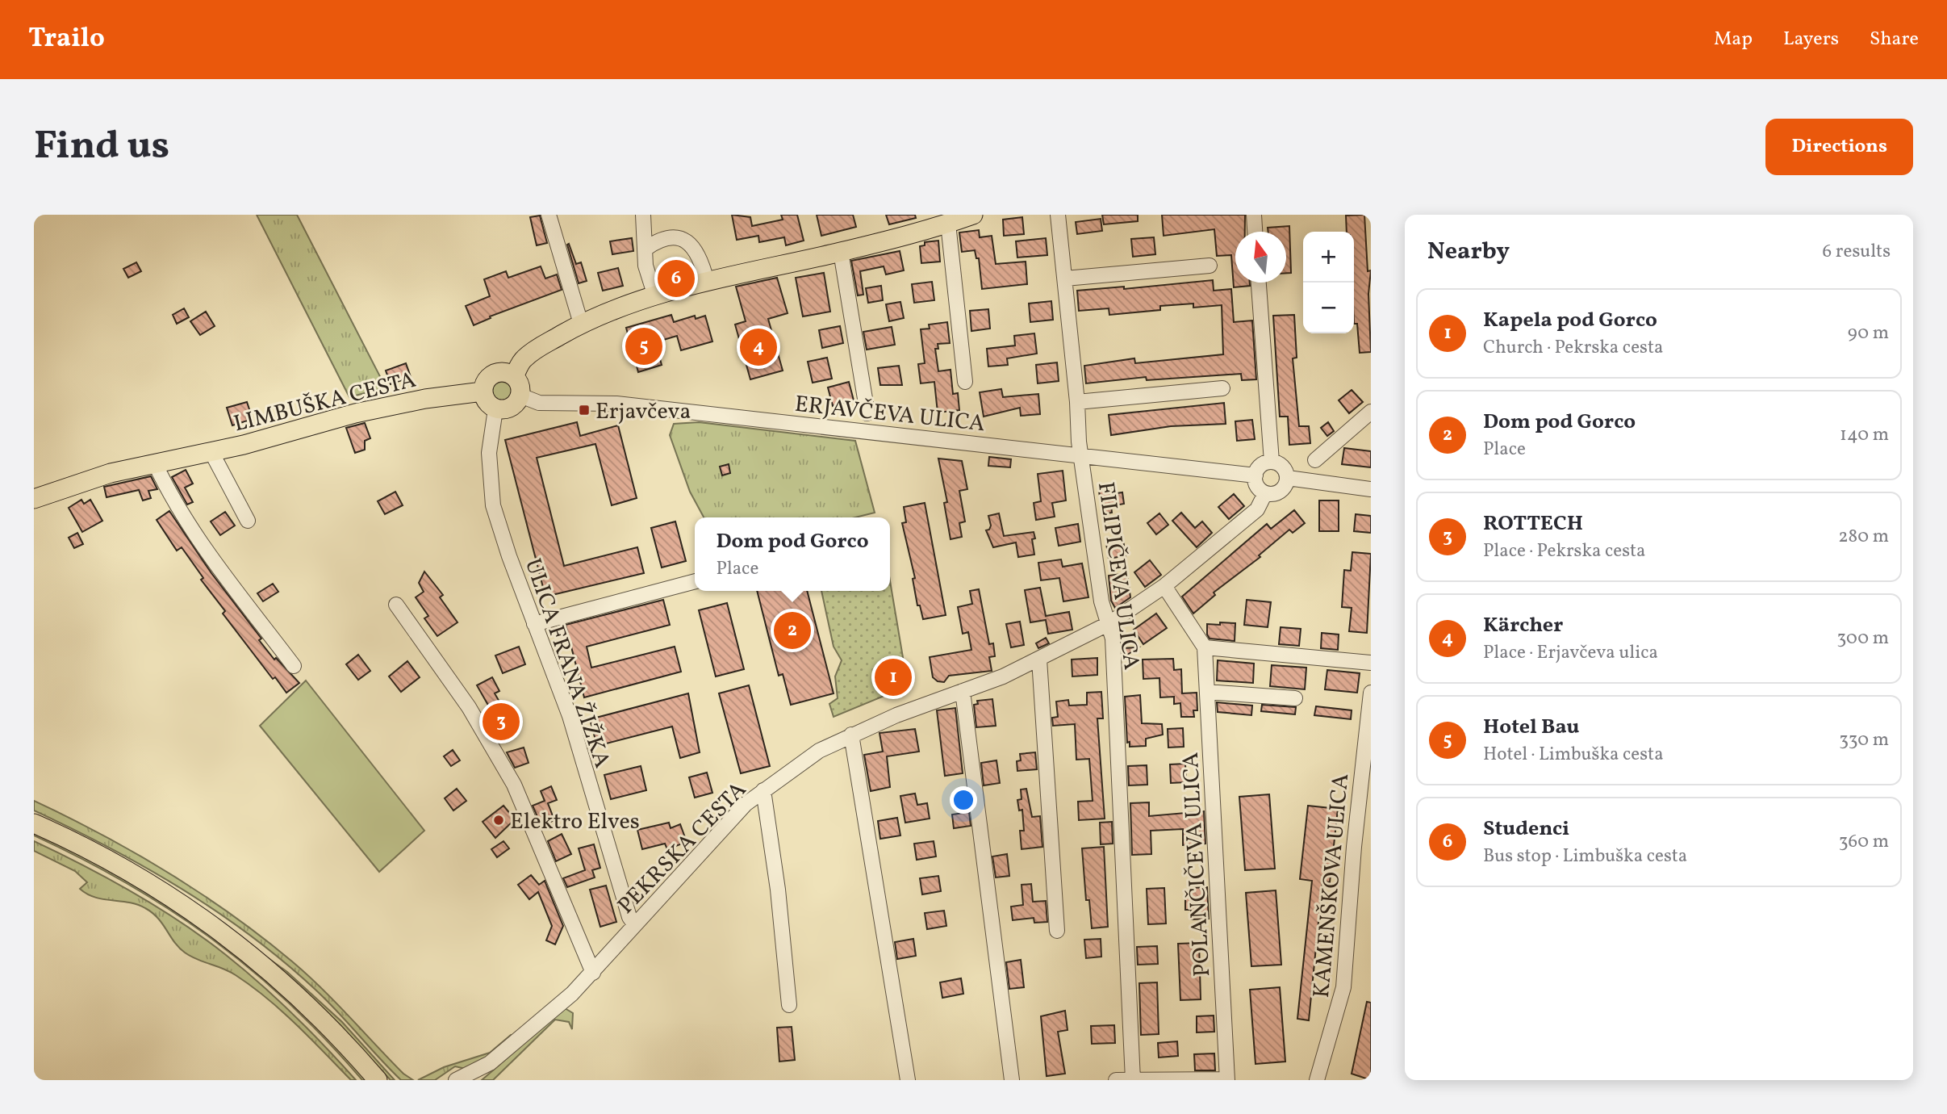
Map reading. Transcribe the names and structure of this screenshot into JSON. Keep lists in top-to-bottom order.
{
  "streets": {
    "main road": ["LIMBUŠKA CESTA"],
    "street": [
      "ERJAVČEVA ULICA",
      "FILIPIČEVA ULICA",
      "ULICA FRANA ŽIŽKA",
      "PEKRSKA CESTA",
      "POLANČIČEVA ULICA",
      "KAMENŠKOVA ULICA"
    ]
  },
  "crossings": [
    ["LIMBUŠKA CESTA", "ERJAVČEVA ULICA"],
    ["LIMBUŠKA CESTA", "ULICA FRANA ŽIŽKA"],
    ["ERJAVČEVA ULICA", "FILIPIČEVA ULICA"],
    ["ERJAVČEVA ULICA", "ULICA FRANA ŽIŽKA"],
    ["ERJAVČEVA ULICA", "PEKRSKA CESTA"],
    ["FILIPIČEVA ULICA", "PEKRSKA CESTA"],
    ["ULICA FRANA ŽIŽKA", "PEKRSKA CESTA"]
  ],
  "places": {
    "transit": ["Erjavčeva"],
    "other": ["Elektro Elves"]
  },
  "north": "top",
  "page": {
    "header": "Trailo",
    "nav": ["Map", "Layers", "Share"],
    "buttons": "Directions",
    "title": "Find us",
    "heading": ["Nearby", "6 results"],
    "map_buttons": ["+", "−"],
    "pins": [
      "6",
      "5",
      "4",
      "2",
      "1",
      "3"
    ],
    "list": [
      {
        "mark": "1",
        "name": "Kapela pod Gorco",
        "note": "Church · Pekrska cesta",
        "value": "90 m"
      },
      {
        "mark": "2",
        "name": "Dom pod Gorco",
        "note": "Place",
        "value": "140 m"
      },
      {
        "mark": "3",
        "name": "ROTTECH",
        "note": "Place · Pekrska cesta",
        "value": "280 m"
      },
      {
        "mark": "4",
        "name": "Kärcher",
        "note": "Place · Erjavčeva ulica",
        "value": "300 m"
      },
      {
        "mark": "5",
        "name": "Hotel Bau",
        "note": "Hotel · Limbuška cesta",
        "value": "330 m"
      },
      {
        "mark": "6",
        "name": "Studenci",
        "note": "Bus stop · Limbuška cesta",
        "value": "360 m"
      }
    ],
    "popup": ["Dom pod Gorco", "Place"]
  }
}
